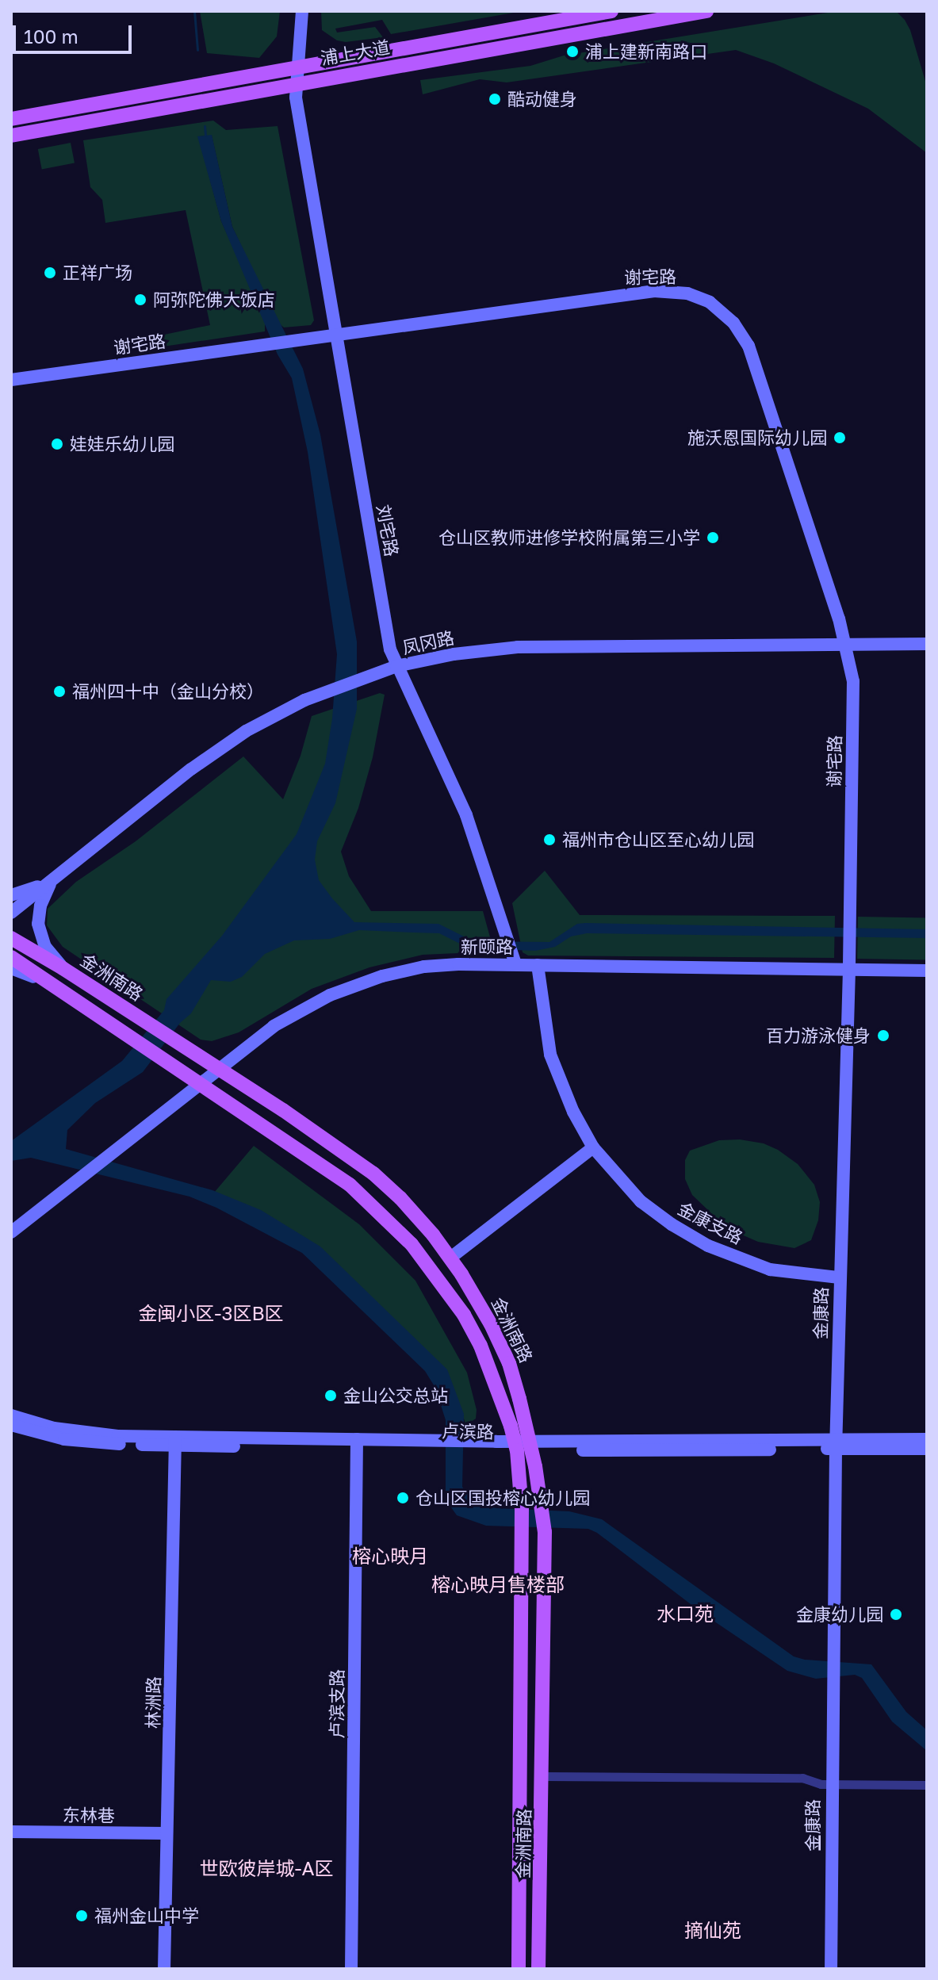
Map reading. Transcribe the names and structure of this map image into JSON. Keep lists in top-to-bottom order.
{
  "streets": {
    "main road": ["浦上大道", "金洲南路"],
    "street": [
      "谢宅路",
      "刘宅路",
      "凤冈路",
      "新颐路",
      "金康支路",
      "金康路",
      "卢滨路",
      "林洲路",
      "卢滨支路",
      "东林巷"
    ]
  },
  "crossings": [
    ["浦上大道", "刘宅路"],
    ["谢宅路", "刘宅路"],
    ["谢宅路", "凤冈路"],
    ["谢宅路", "新颐路"],
    ["谢宅路", "金康路"],
    ["刘宅路", "凤冈路"],
    ["刘宅路", "新颐路"],
    ["新颐路", "金洲南路"],
    ["新颐路", "金康支路"],
    ["新颐路", "金康路"],
    ["金洲南路", "卢滨路"],
    ["金康支路", "金康路"],
    ["卢滨路", "卢滨支路"],
    ["林洲路", "东林巷"]
  ],
  "districts": [
    "金闽小区-3区B区",
    "榕心映月",
    "榕心映月售楼部",
    "水口苑",
    "世欧彼岸城-A区",
    "摘仙苑"
  ],
  "places": [
    "浦上建新南路口",
    "酷动健身",
    "正祥广场",
    "阿弥陀佛大饭店",
    "施沃恩国际幼儿园",
    "娃娃乐幼儿园",
    "仓山区教师进修学校附属第三小学",
    "福州四十中（金山分校）",
    "福州市仓山区至心幼儿园",
    "百力游泳健身",
    "金山公交总站",
    "仓山区国投榕心幼儿园",
    "金康幼儿园",
    "福州金山中学"
  ],
  "scale_bar": "100 m"
}
